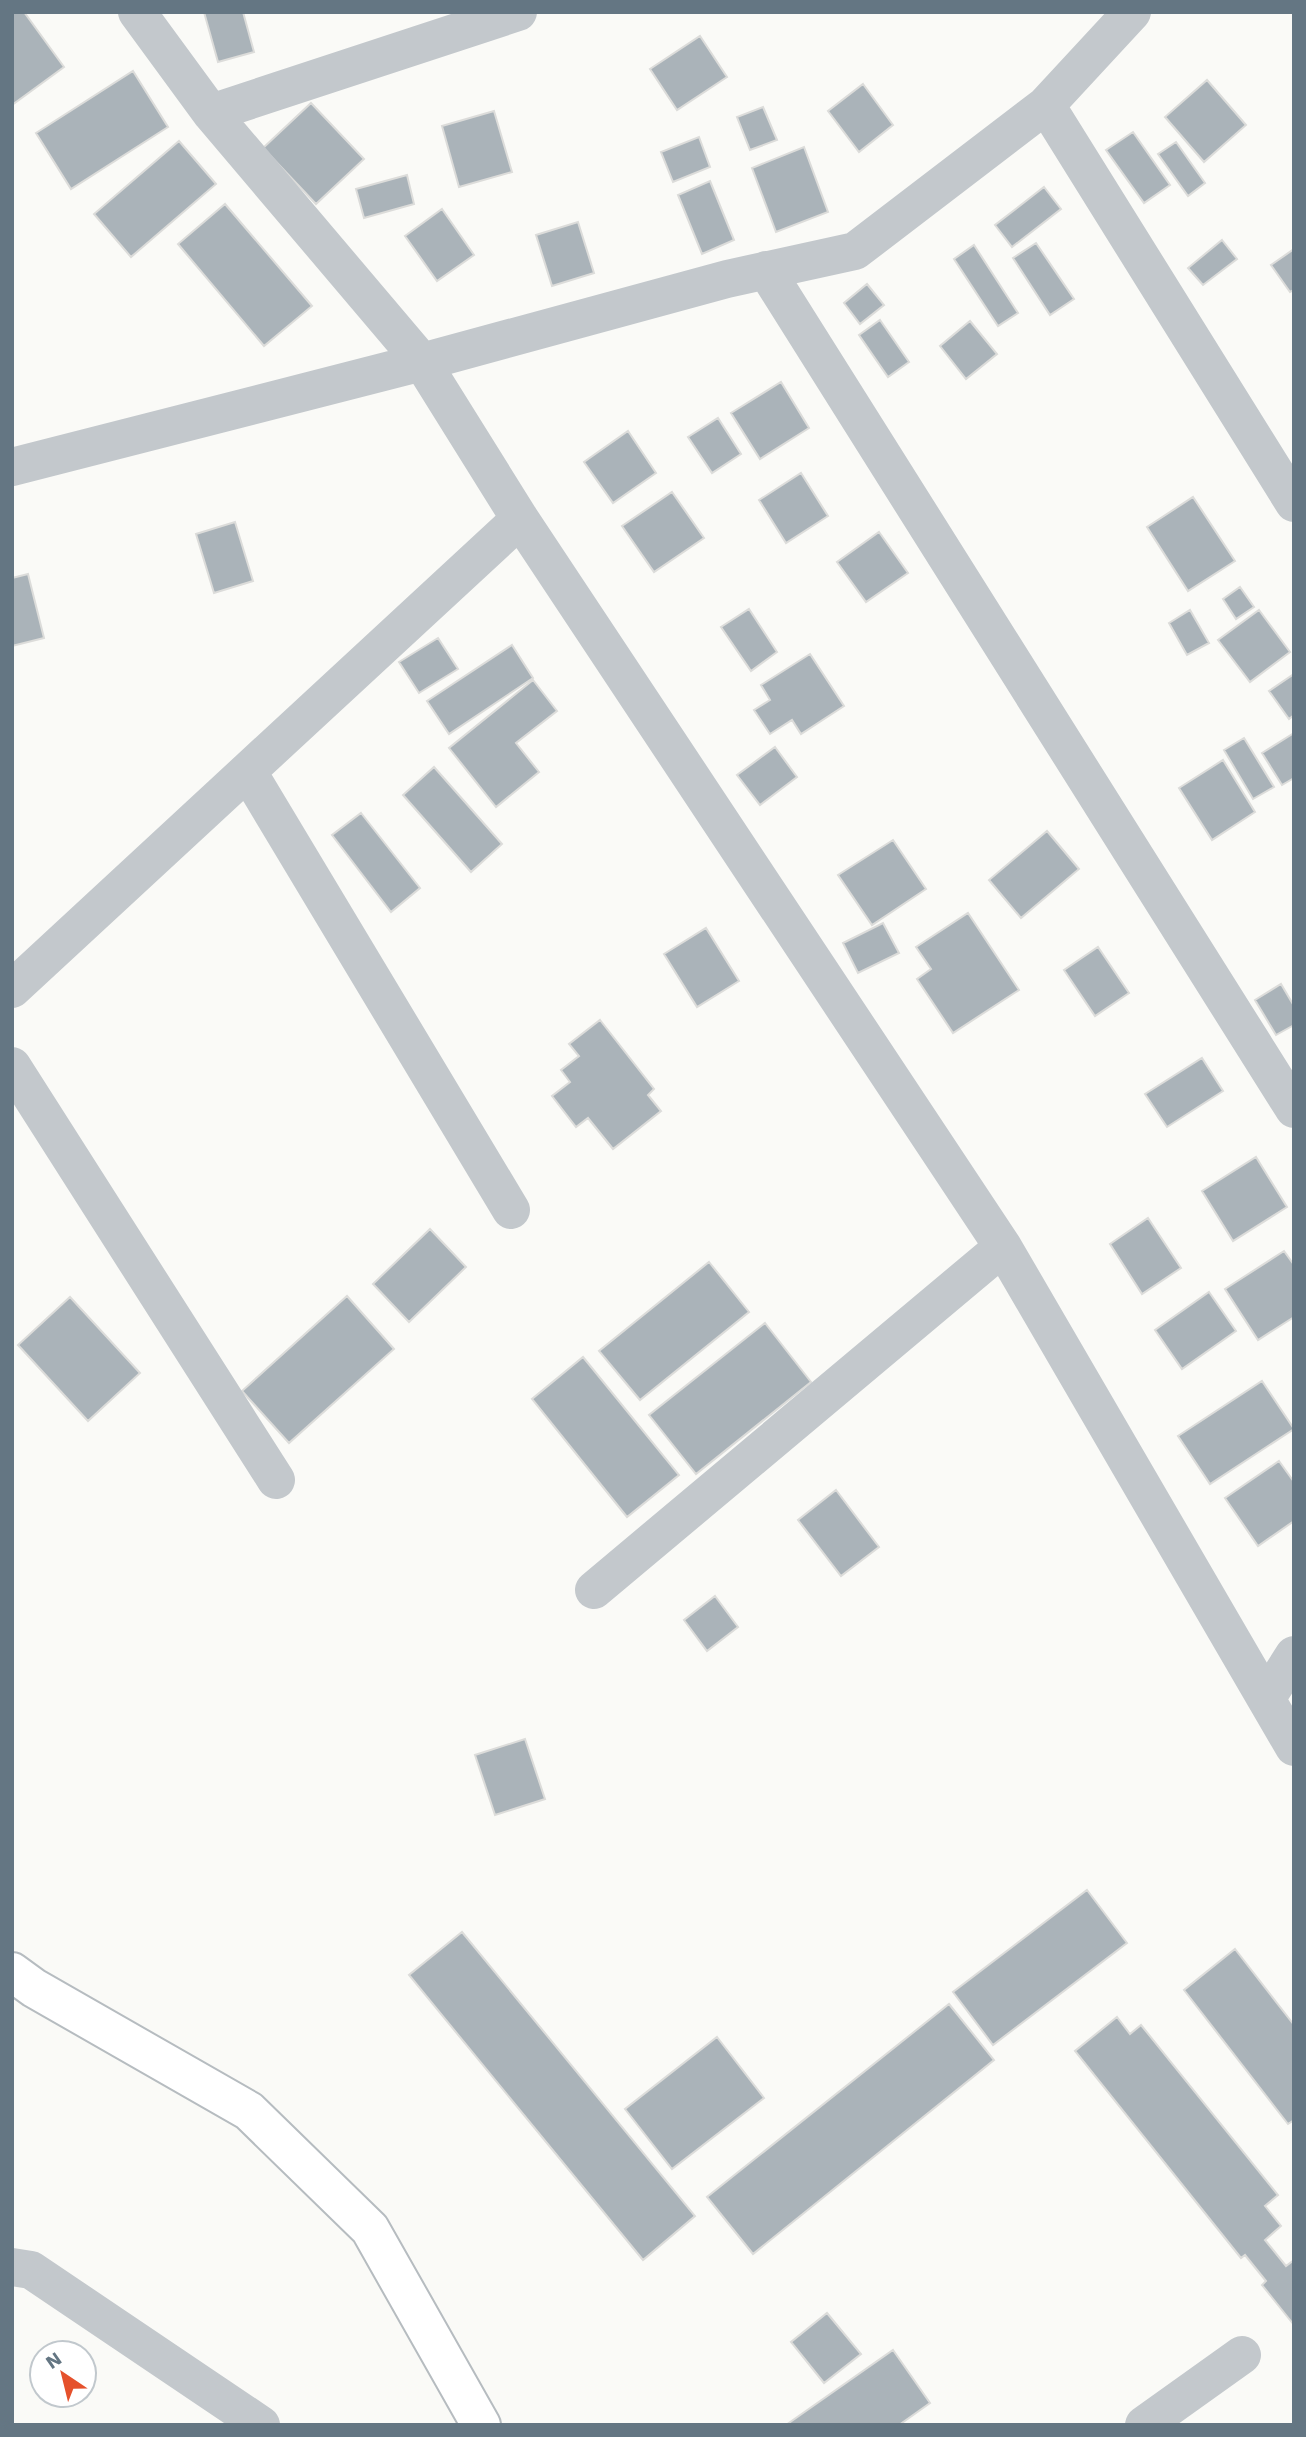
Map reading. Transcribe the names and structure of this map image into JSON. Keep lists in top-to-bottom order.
{
  "north": "top left"
}
